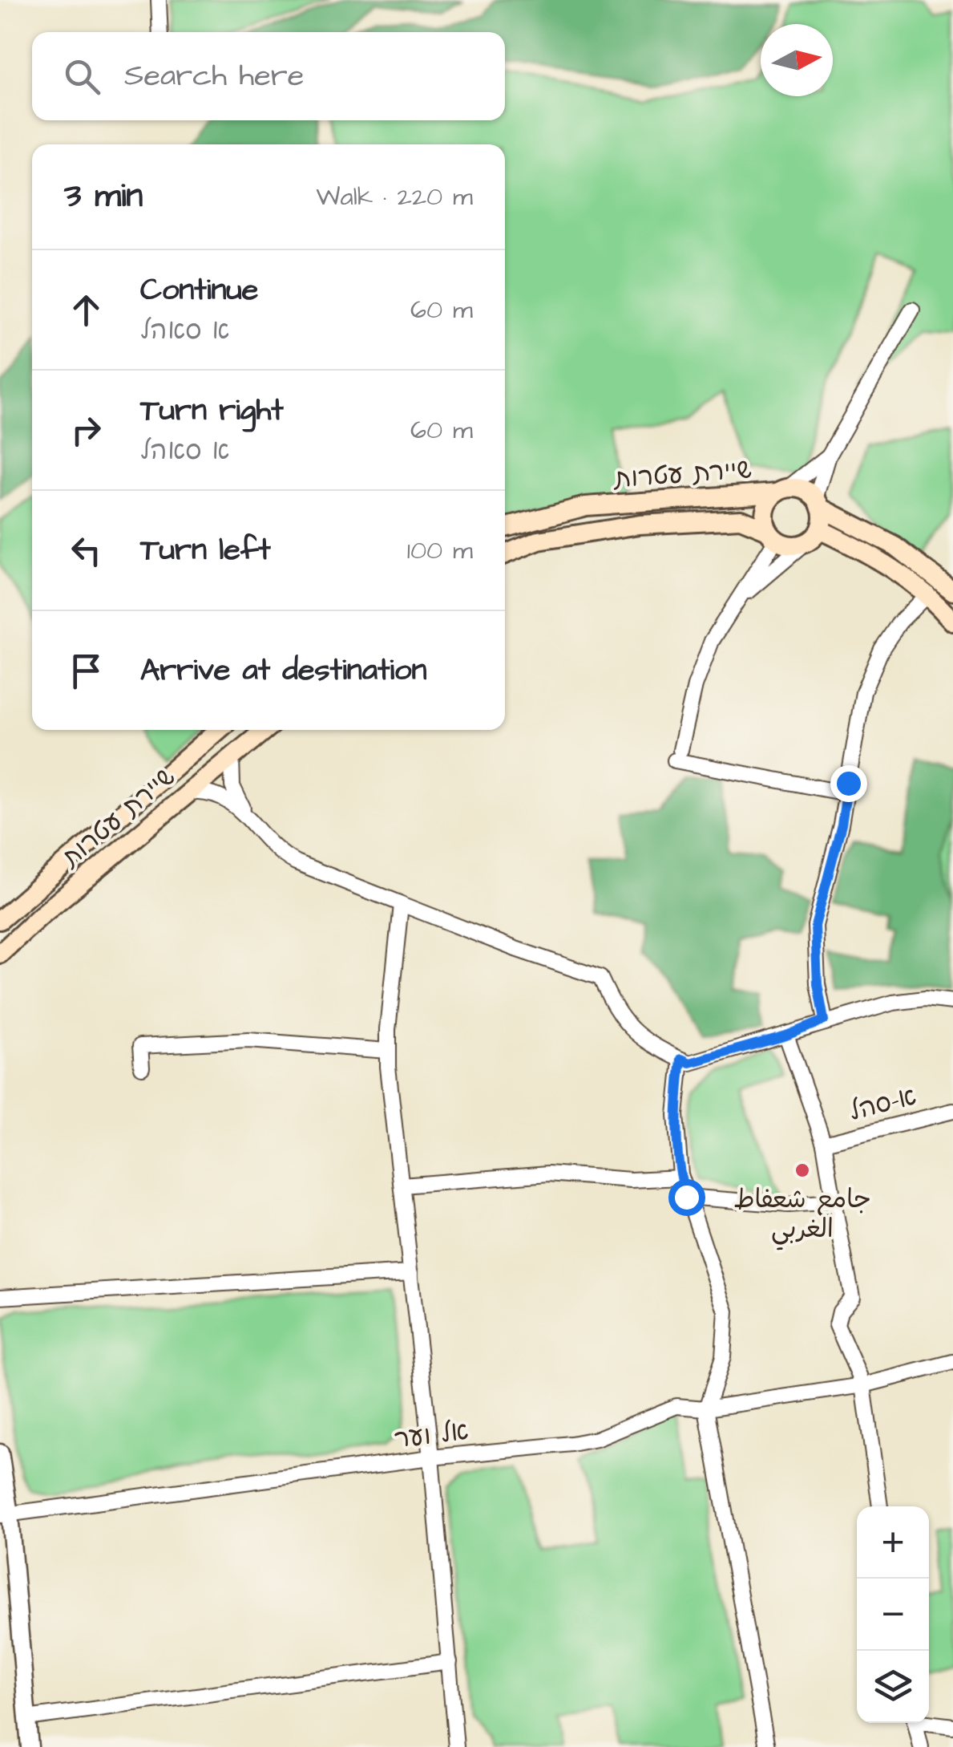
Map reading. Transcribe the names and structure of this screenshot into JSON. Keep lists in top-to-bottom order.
{
  "streets": {
    "main road": ["שיירת עטרות"],
    "street": ["א-סהל", "אל וער"]
  },
  "places": ["جامع شعفاط الغربي"],
  "north": "right",
  "page": {
    "search": "Search here",
    "heading": ["3 min", "Walk · 220 m"],
    "list": [
      ["Continue", "א סאהל", "60 m"],
      ["Turn right", "א סאהל", "60 m"],
      ["Turn left", "100 m"],
      "Arrive at destination"
    ],
    "map_buttons": ["+", "−"]
  }
}
